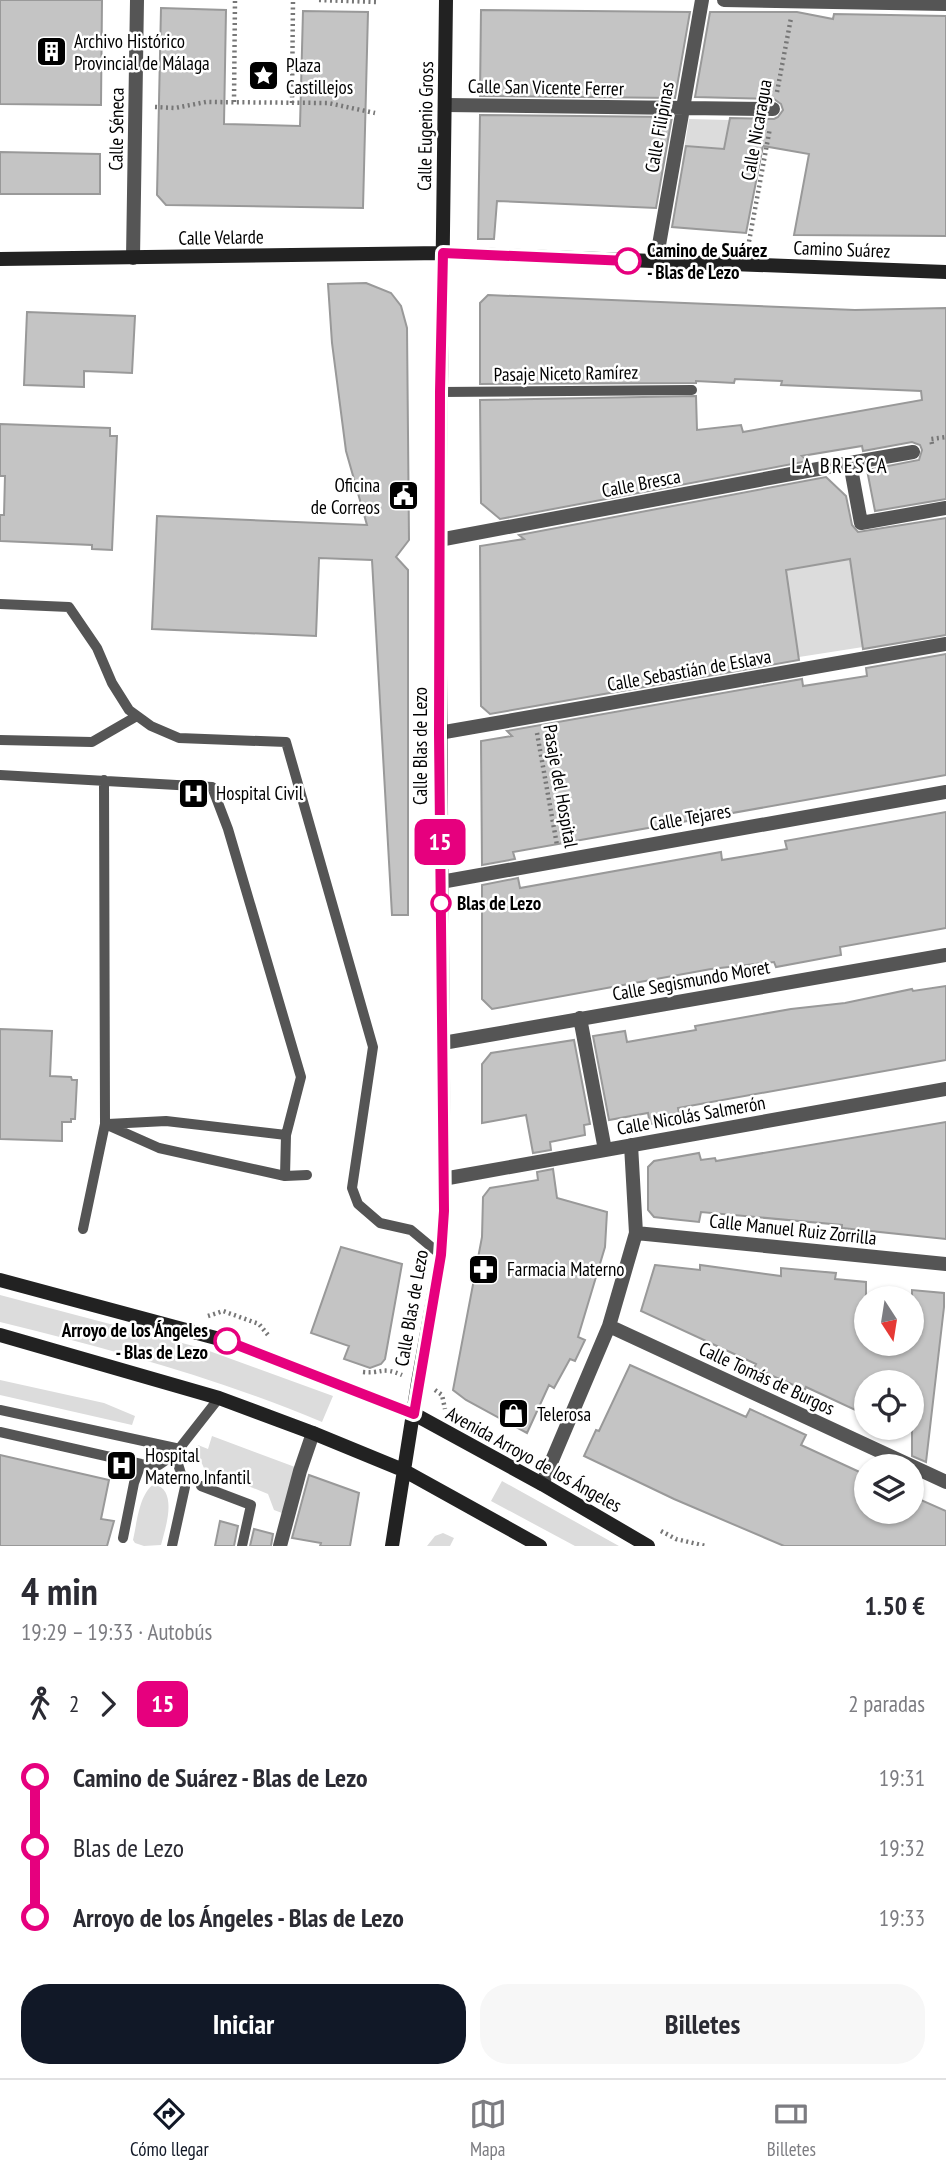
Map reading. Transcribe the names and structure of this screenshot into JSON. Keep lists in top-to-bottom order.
{
  "streets": {
    "main road": [
      "Calle Eugenio Gross",
      "Calle Velarde",
      "Camino Suárez",
      "Calle Blas de Lezo",
      "Avenida Arroyo de los Ángeles"
    ],
    "street": [
      "Calle San Vicente Ferrer",
      "Calle Filipinas",
      "Calle Séneca",
      "Calle Bresca",
      "Calle Sebastián de Eslava",
      "Calle Tejares",
      "Calle Segismundo Moret",
      "Calle Nicolás Salmerón",
      "Calle Manuel Ruiz Zorrilla",
      "Calle Tomás de Burgos"
    ],
    "lane": ["Pasaje Niceto Ramírez"],
    "path": ["Calle Nicaragua", "Pasaje del Hospital"]
  },
  "crossings": [
    ["Calle San Vicente Ferrer", "Calle Eugenio Gross"],
    ["Calle San Vicente Ferrer", "Calle Filipinas"],
    ["Calle San Vicente Ferrer", "Calle Nicaragua"],
    ["Calle Eugenio Gross", "Calle Velarde"],
    ["Calle Eugenio Gross", "Camino Suárez"],
    ["Calle Eugenio Gross", "Calle Blas de Lezo"],
    ["Calle Filipinas", "Camino Suárez"],
    ["Calle Séneca", "Calle Velarde"],
    ["Calle Nicaragua", "Camino Suárez"],
    ["Calle Velarde", "Camino Suárez"],
    ["Calle Velarde", "Calle Blas de Lezo"],
    ["Camino Suárez", "Calle Blas de Lezo"],
    ["Pasaje Niceto Ramírez", "Calle Blas de Lezo"],
    ["Calle Bresca", "Calle Blas de Lezo"],
    ["Calle Sebastián de Eslava", "Calle Blas de Lezo"],
    ["Calle Sebastián de Eslava", "Pasaje del Hospital"],
    ["Calle Blas de Lezo", "Calle Tejares"],
    ["Calle Blas de Lezo", "Calle Segismundo Moret"],
    ["Calle Blas de Lezo", "Calle Nicolás Salmerón"],
    ["Calle Blas de Lezo", "Avenida Arroyo de los Ángeles"],
    ["Pasaje del Hospital", "Calle Tejares"]
  ],
  "districts": ["LA BRESCA"],
  "places": {
    "building": ["Archivo Histórico Provincial de Málaga"],
    "place": ["Plaza Castillejos"],
    "other": ["Camino de Suárez - Blas de Lezo", "Blas de Lezo", "Arroyo de los Ángeles - Blas de Lezo"],
    "public building": ["Oficina de Correos"],
    "hospital": ["Hospital Civil", "Hospital Materno Infantil"],
    "pharmacy": ["Farmacia Materno"],
    "shop": ["Telerosa"]
  },
  "lines": ["bus line 15"],
  "north": "bottom",
  "page": {
    "on_map": "15",
    "heading": ["4 min", "19:29 – 19:33 · Autobús", "1.50 €"],
    "legs": ["2", "15", "2 paradas"],
    "list": [
      {
        "name": "Camino de Suárez - Blas de Lezo",
        "value": "19:31"
      },
      {
        "name": "Blas de Lezo",
        "value": "19:32"
      },
      {
        "name": "Arroyo de los Ángeles - Blas de Lezo",
        "value": "19:33"
      }
    ],
    "buttons": ["Iniciar", "Billetes"],
    "tabs": ["Cómo llegar", "Mapa", "Billetes"]
  }
}
